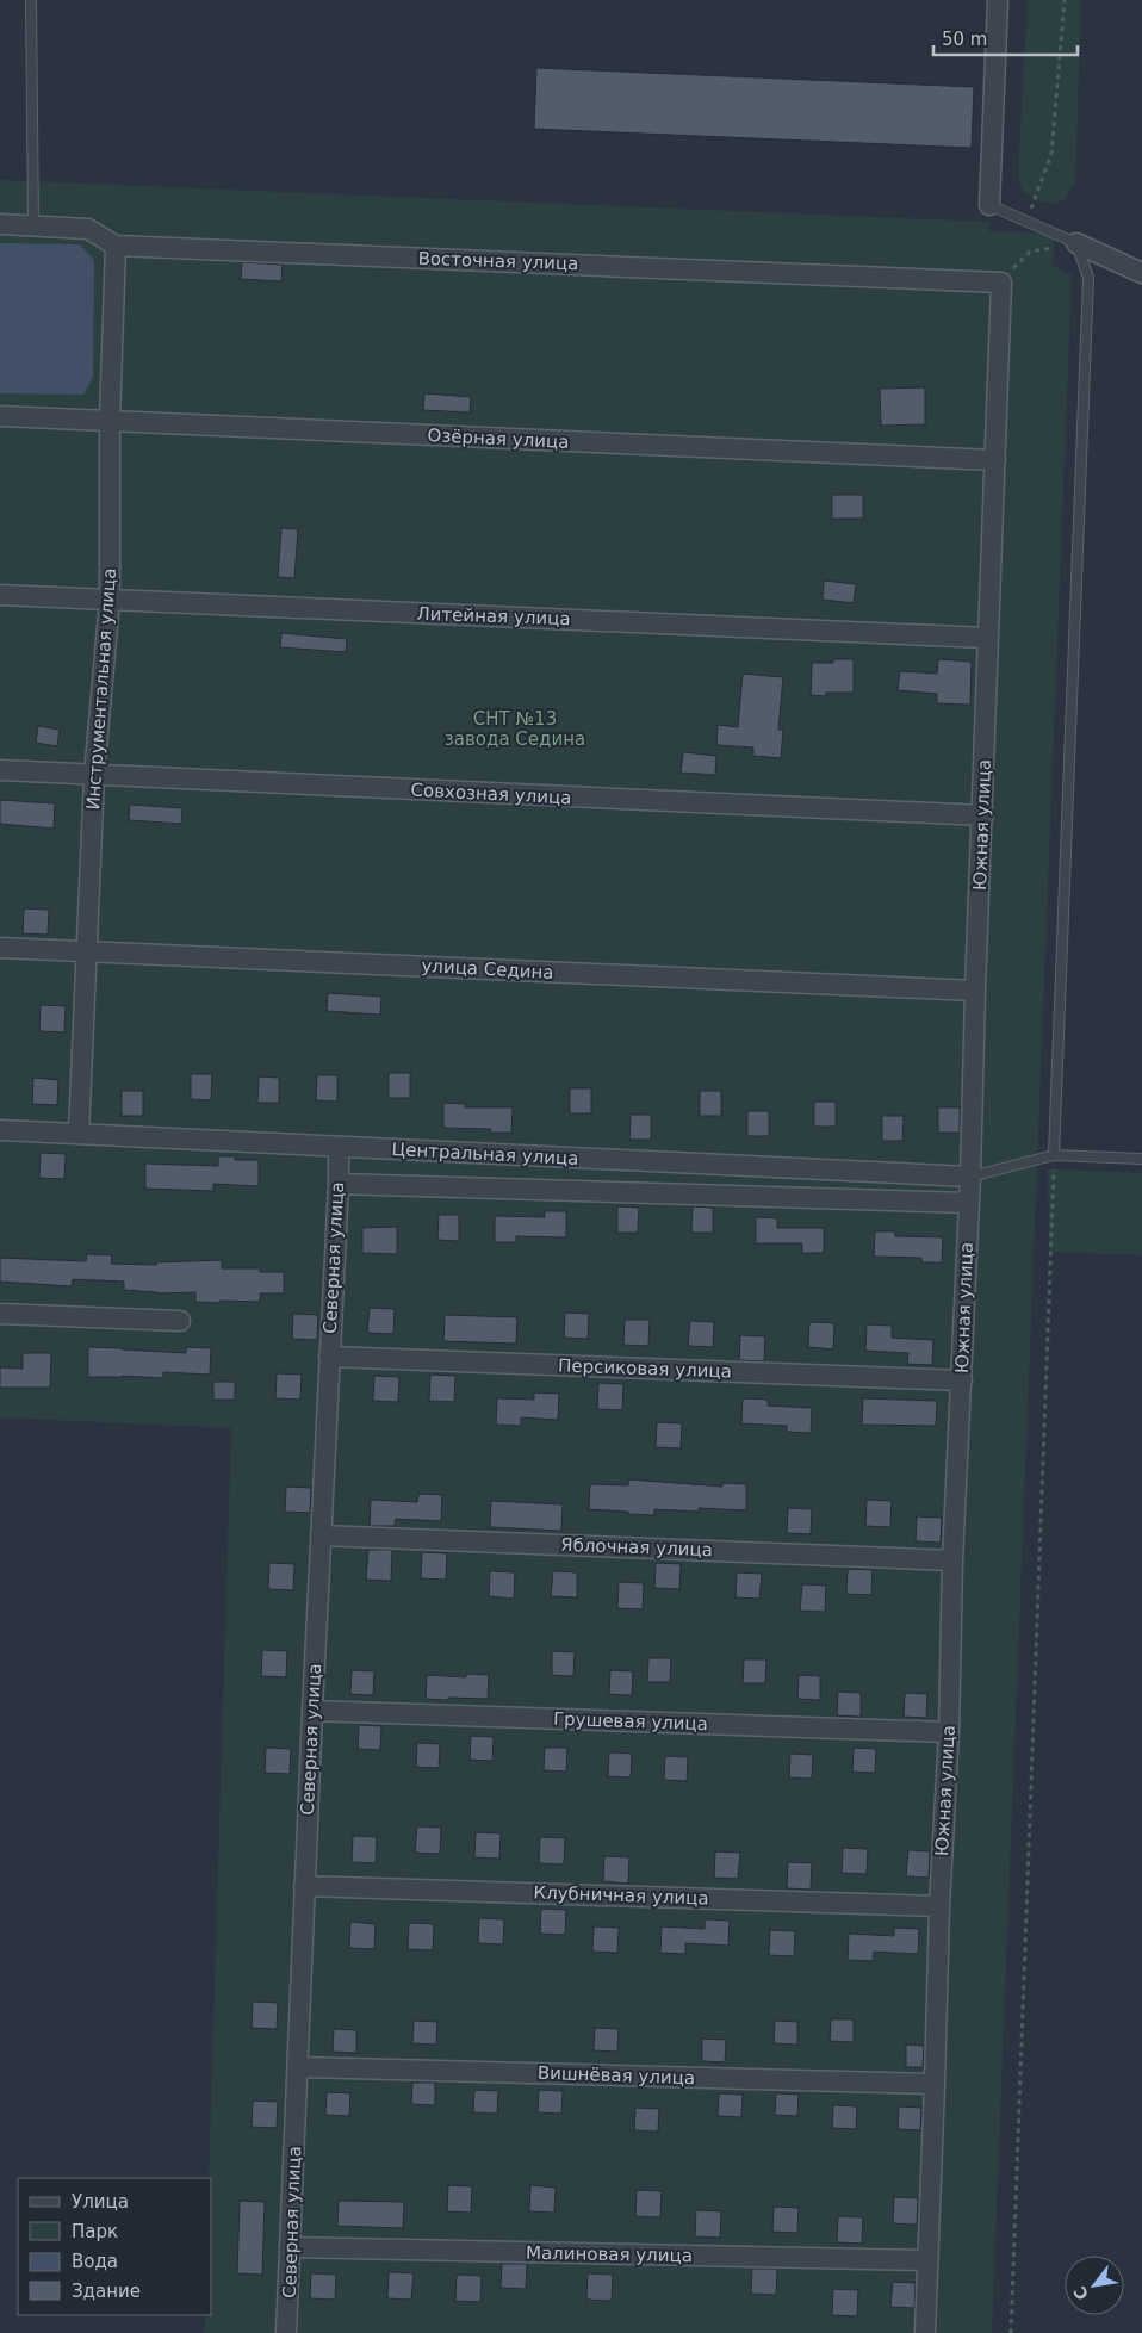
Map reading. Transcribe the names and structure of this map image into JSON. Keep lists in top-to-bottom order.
{
  "streets": {
    "street": [
      "Восточная улица",
      "Озёрная улица",
      "Литейная улица",
      "Инструментальная улица",
      "Совхозная улица",
      "Южная улица",
      "улица Седина",
      "Центральная улица",
      "Северная улица",
      "Персиковая улица",
      "Яблочная улица",
      "Грушевая улица",
      "Клубничная улица",
      "Вишнёвая улица",
      "Малиновая улица"
    ]
  },
  "crossings": [
    ["Восточная улица", "Инструментальная улица"],
    ["Восточная улица", "Южная улица"],
    ["Озёрная улица", "Инструментальная улица"],
    ["Озёрная улица", "Южная улица"],
    ["Литейная улица", "Инструментальная улица"],
    ["Литейная улица", "Южная улица"],
    ["Инструментальная улица", "Совхозная улица"],
    ["Инструментальная улица", "улица Седина"],
    ["Инструментальная улица", "Центральная улица"],
    ["Совхозная улица", "Южная улица"],
    ["Южная улица", "улица Седина"],
    ["Южная улица", "Центральная улица"],
    ["Южная улица", "Персиковая улица"],
    ["Южная улица", "Яблочная улица"],
    ["Южная улица", "Грушевая улица"],
    ["Южная улица", "Клубничная улица"],
    ["Южная улица", "Вишнёвая улица"],
    ["Южная улица", "Малиновая улица"],
    ["Центральная улица", "Северная улица"],
    ["Северная улица", "Персиковая улица"],
    ["Северная улица", "Яблочная улица"],
    ["Северная улица", "Грушевая улица"],
    ["Северная улица", "Клубничная улица"],
    ["Северная улица", "Вишнёвая улица"],
    ["Северная улица", "Малиновая улица"]
  ],
  "parks": ["СНТ №13 завода Седина"],
  "legend": [
    "Улица",
    "Парк",
    "Вода",
    "Здание"
  ],
  "scale_bar": "50 m",
  "north": "bottom left"
}
